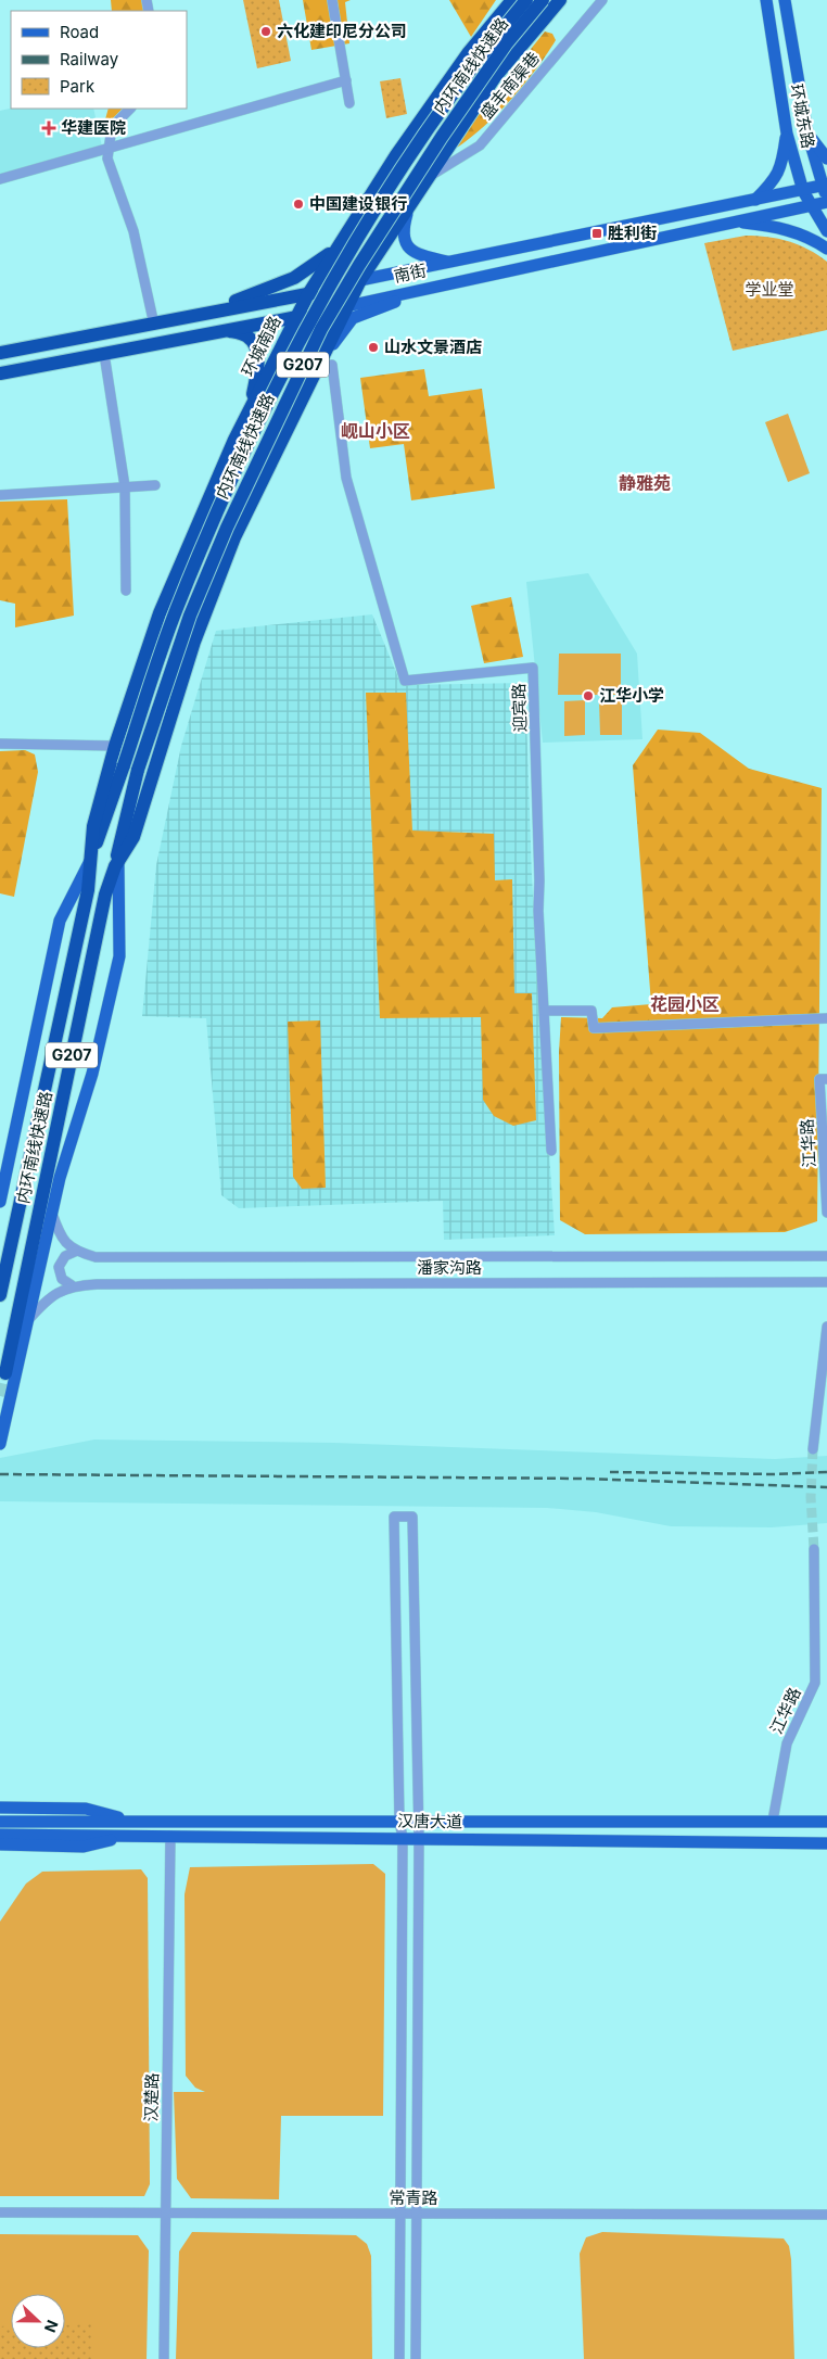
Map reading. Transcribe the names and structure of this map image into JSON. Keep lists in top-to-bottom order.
{
  "streets": {
    "highway": [
      "内环南线快速路",
      "南街",
      "环城南路",
      "G207"
    ],
    "main road": ["环城东路", "汉唐大道"],
    "street": [
      "盛丰南渠巷",
      "迎宾路",
      "江华路",
      "潘家沟路",
      "汉楚路",
      "常青路"
    ]
  },
  "crossings": [
    ["内环南线快速路", "环城南路"],
    ["内环南线快速路", "迎宾路"],
    ["环城东路", "南街"],
    ["南街", "环城南路"],
    ["江华路", "汉唐大道"],
    ["汉唐大道", "汉楚路"],
    ["汉楚路", "常青路"]
  ],
  "districts": ["岘山小区", "静雅苑", "花园小区"],
  "parks": ["学业堂"],
  "places": {
    "other": [
      "六化建印尼分公司",
      "中国建设银行",
      "山水文景酒店",
      "江华小学"
    ],
    "health": ["华建医院"],
    "transit": ["胜利街"]
  },
  "legend": ["Road", "Railway", "Park"],
  "north": "right"
}
